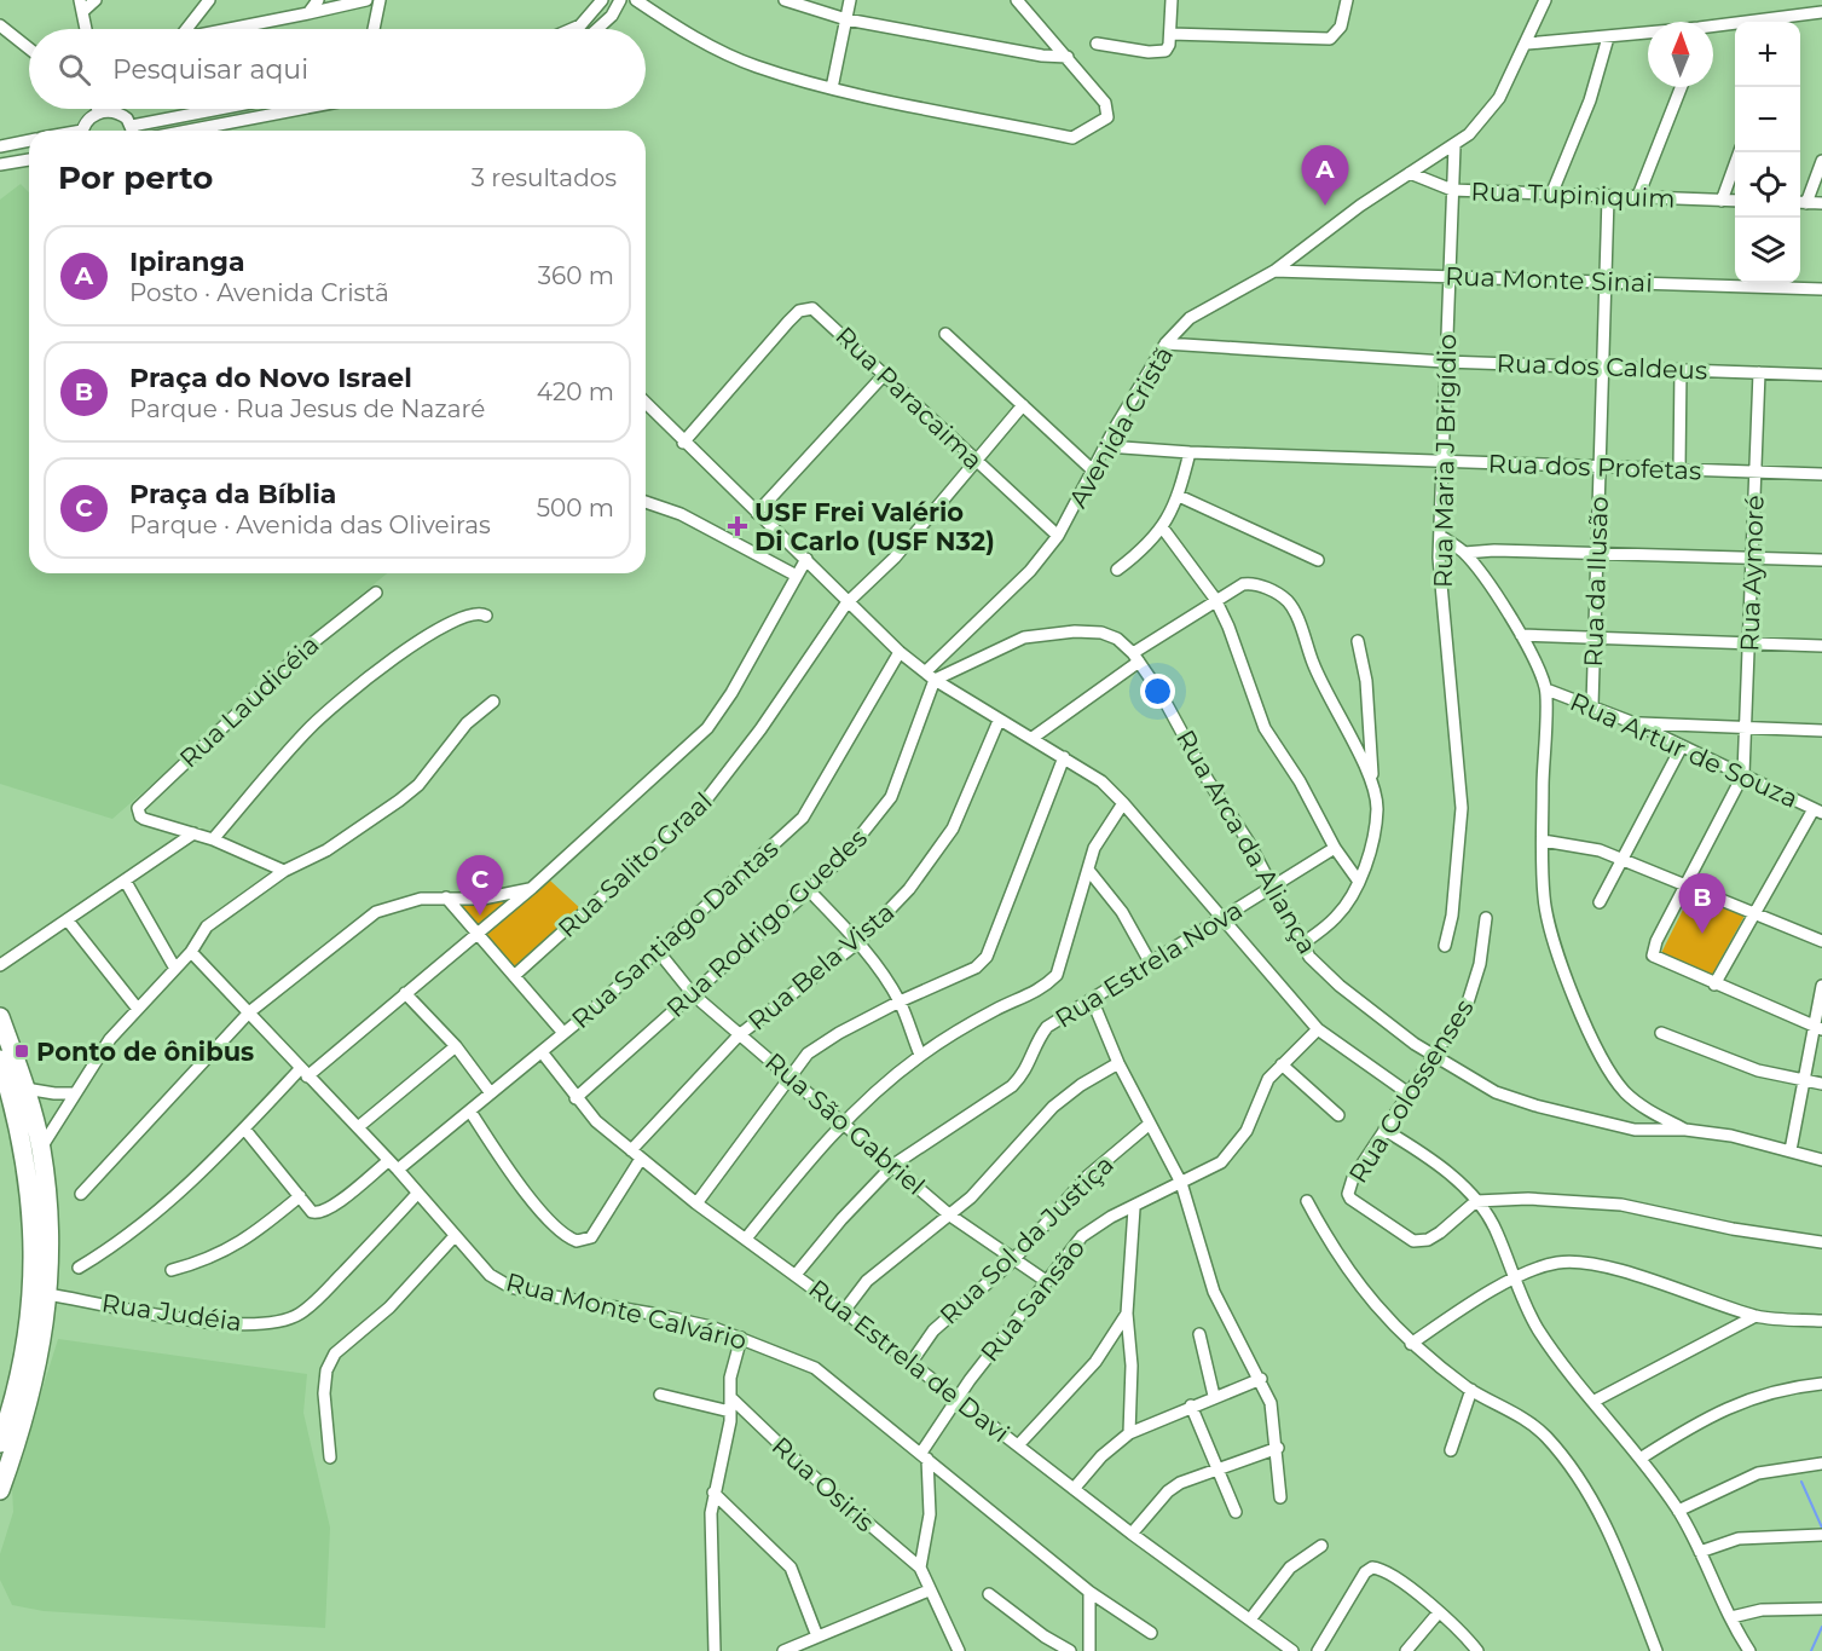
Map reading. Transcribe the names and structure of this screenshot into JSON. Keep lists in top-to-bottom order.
{
  "streets": {
    "street": [
      "Rua Tupiniquim",
      "Rua Monte Sinai",
      "Rua dos Caldeus",
      "Rua Paracaima",
      "Avenida Cristã",
      "Rua Maria J Brigídio",
      "Rua dos Profetas",
      "Rua Aymoré",
      "Rua da Ilusão",
      "Rua Laudicéia",
      "Rua Artur de Souza",
      "Rua Arca da Aliança",
      "Rua Salito Graal",
      "Rua Rodrigo Guedes",
      "Rua Santiago Dantas",
      "Rua Estrela Nova",
      "Rua Bela Vista",
      "Rua Colossenses",
      "Rua São Gabriel",
      "Rua Sol da Justiça",
      "Rua Sansão",
      "Rua Monte Calvário",
      "Rua Judéia",
      "Rua Estrela de Davi",
      "Rua Osiris"
    ]
  },
  "crossings": [
    ["Rua Tupiniquim", "Avenida Cristã"],
    ["Rua Tupiniquim", "Rua Maria J Brigídio"],
    ["Rua Tupiniquim", "Rua da Ilusão"],
    ["Rua Monte Sinai", "Avenida Cristã"],
    ["Rua Monte Sinai", "Rua Maria J Brigídio"],
    ["Rua Monte Sinai", "Rua da Ilusão"],
    ["Rua dos Caldeus", "Avenida Cristã"],
    ["Rua dos Caldeus", "Rua Maria J Brigídio"],
    ["Rua dos Caldeus", "Rua Aymoré"],
    ["Rua dos Caldeus", "Rua da Ilusão"],
    ["Rua Paracaima", "Avenida Cristã"],
    ["Rua Paracaima", "Rua Salito Graal"],
    ["Avenida Cristã", "Rua Maria J Brigídio"],
    ["Avenida Cristã", "Rua dos Profetas"],
    ["Avenida Cristã", "Rua Arca da Aliança"],
    ["Avenida Cristã", "Rua Rodrigo Guedes"],
    ["Rua Maria J Brigídio", "Rua dos Profetas"],
    ["Rua dos Profetas", "Rua Aymoré"],
    ["Rua dos Profetas", "Rua da Ilusão"],
    ["Rua Aymoré", "Rua Artur de Souza"],
    ["Rua da Ilusão", "Rua Artur de Souza"],
    ["Rua Arca da Aliança", "Rua Rodrigo Guedes"],
    ["Rua Arca da Aliança", "Rua Estrela Nova"],
    ["Rua Arca da Aliança", "Rua Colossenses"],
    ["Rua Rodrigo Guedes", "Rua São Gabriel"],
    ["Rua Rodrigo Guedes", "Rua Estrela de Davi"],
    ["Rua Santiago Dantas", "Rua São Gabriel"],
    ["Rua Santiago Dantas", "Rua Monte Calvário"],
    ["Rua Santiago Dantas", "Rua Estrela de Davi"],
    ["Rua Estrela Nova", "Rua São Gabriel"],
    ["Rua Estrela Nova", "Rua Estrela de Davi"],
    ["Rua Bela Vista", "Rua São Gabriel"],
    ["Rua Bela Vista", "Rua Estrela de Davi"],
    ["Rua São Gabriel", "Rua Sol da Justiça"],
    ["Rua São Gabriel", "Rua Sansão"],
    ["Rua Sol da Justiça", "Rua Estrela de Davi"],
    ["Rua Sansão", "Rua Monte Calvário"],
    ["Rua Sansão", "Rua Estrela de Davi"],
    ["Rua Monte Calvário", "Rua Judéia"]
  ],
  "places": {
    "health": ["USF Frei Valério Di Carlo (USF N32)"],
    "transit": ["Ponto de ônibus"]
  },
  "north": "top",
  "page": {
    "map_buttons": ["+", "−"],
    "search": "Pesquisar aqui",
    "heading": ["Por perto", "3 resultados"],
    "pins": ["A", "C", "B"],
    "list": [
      {
        "mark": "A",
        "name": "Ipiranga",
        "note": "Posto · Avenida Cristã",
        "value": "360 m"
      },
      {
        "mark": "B",
        "name": "Praça do Novo Israel",
        "note": "Parque · Rua Jesus de Nazaré",
        "value": "420 m"
      },
      {
        "mark": "C",
        "name": "Praça da Bíblia",
        "note": "Parque · Avenida das Oliveiras",
        "value": "500 m"
      }
    ]
  }
}
